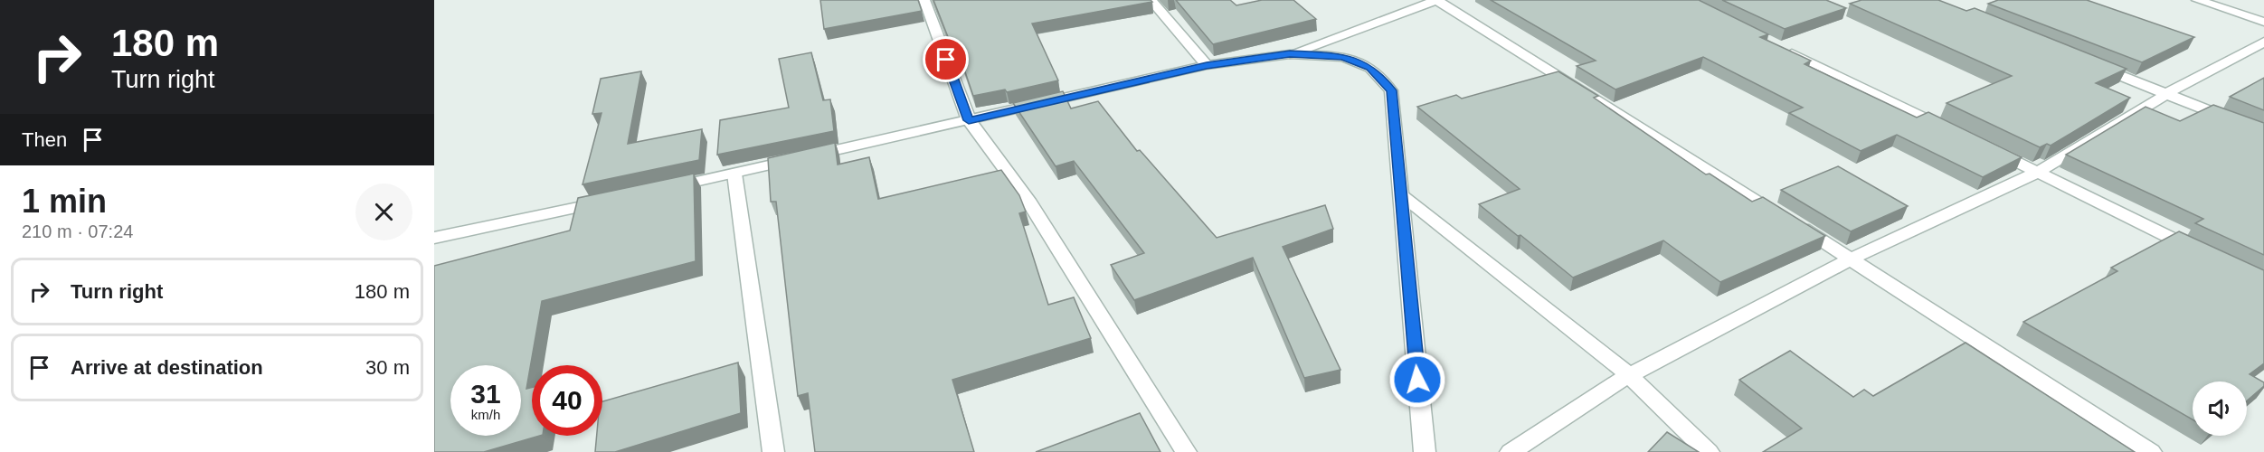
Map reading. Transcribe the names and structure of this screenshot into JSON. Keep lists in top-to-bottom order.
{
  "page": {
    "turn": ["180 m", "Turn right"],
    "then": "Then",
    "heading": ["1 min", "210 m · 07:24"],
    "list": [
      {
        "name": "Turn right",
        "value": "180 m"
      },
      {
        "name": "Arrive at destination",
        "value": "30 m"
      }
    ],
    "speed": "31 km/h",
    "limit": "40"
  }
}
